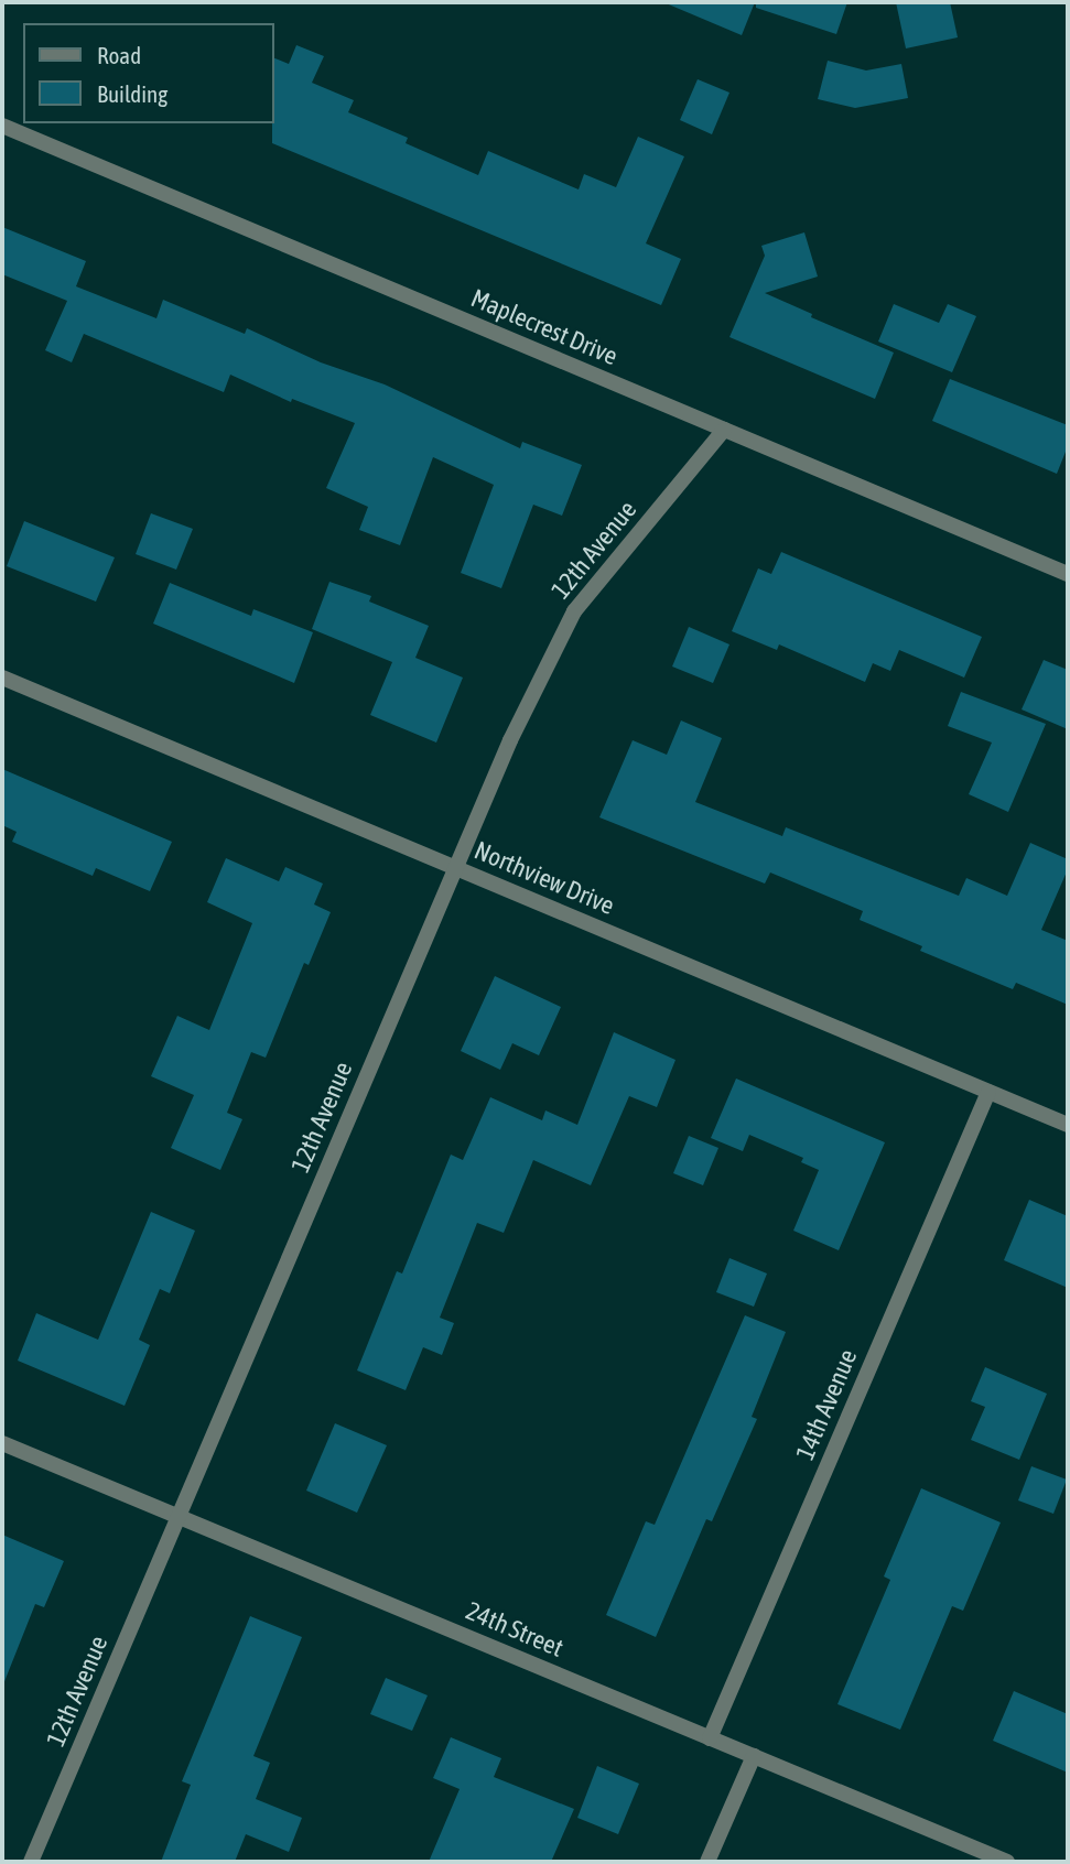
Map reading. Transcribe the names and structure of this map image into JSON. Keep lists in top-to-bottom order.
{
  "streets": {
    "street": [
      "Maplecrest Drive",
      "12th Avenue",
      "Northview Drive",
      "14th Avenue",
      "24th Street"
    ]
  },
  "crossings": [
    ["Maplecrest Drive", "12th Avenue"],
    ["12th Avenue", "Northview Drive"],
    ["12th Avenue", "24th Street"],
    ["Northview Drive", "14th Avenue"],
    ["14th Avenue", "24th Street"]
  ],
  "legend": ["Road", "Building"]
}
